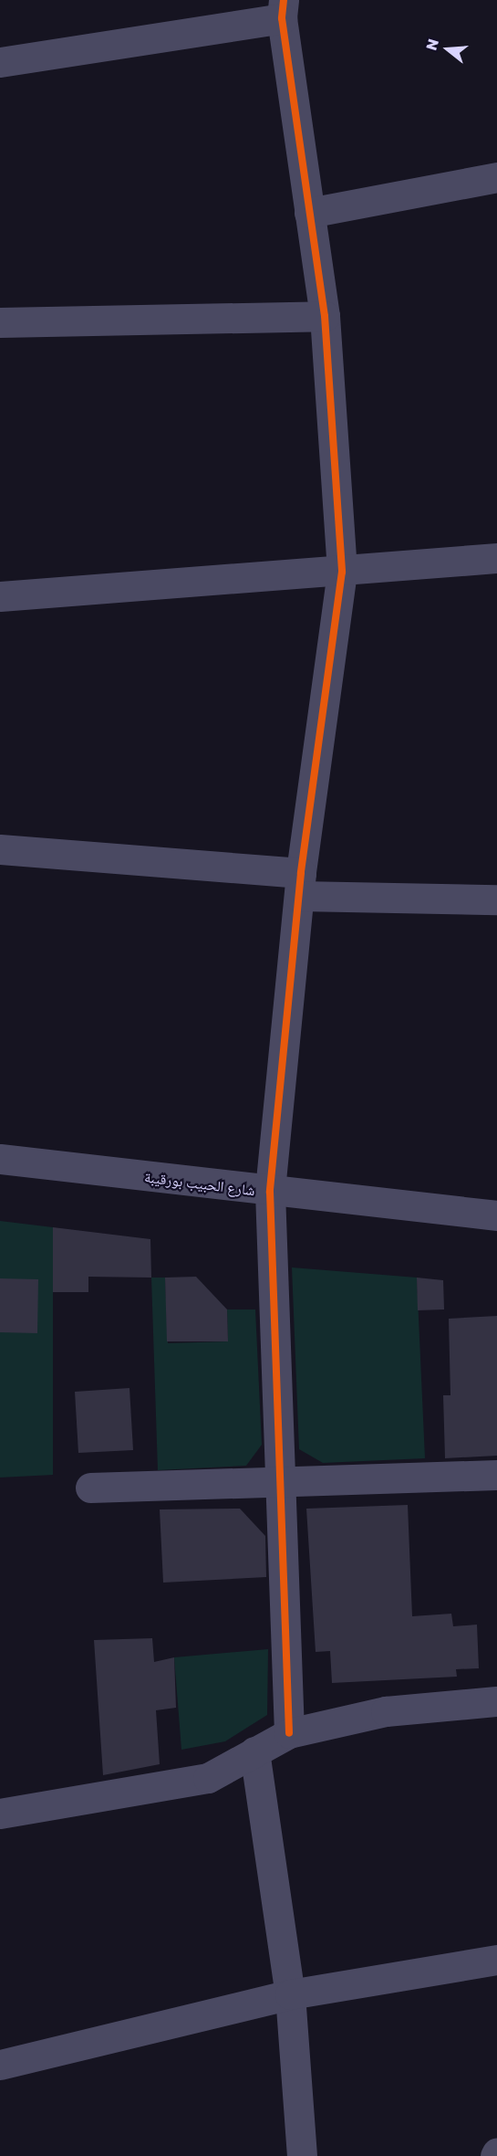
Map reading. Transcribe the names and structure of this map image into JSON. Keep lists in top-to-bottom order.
{
  "streets": {
    "street": ["شارع الحبيب بورقيبة"]
  },
  "north": "left"
}
